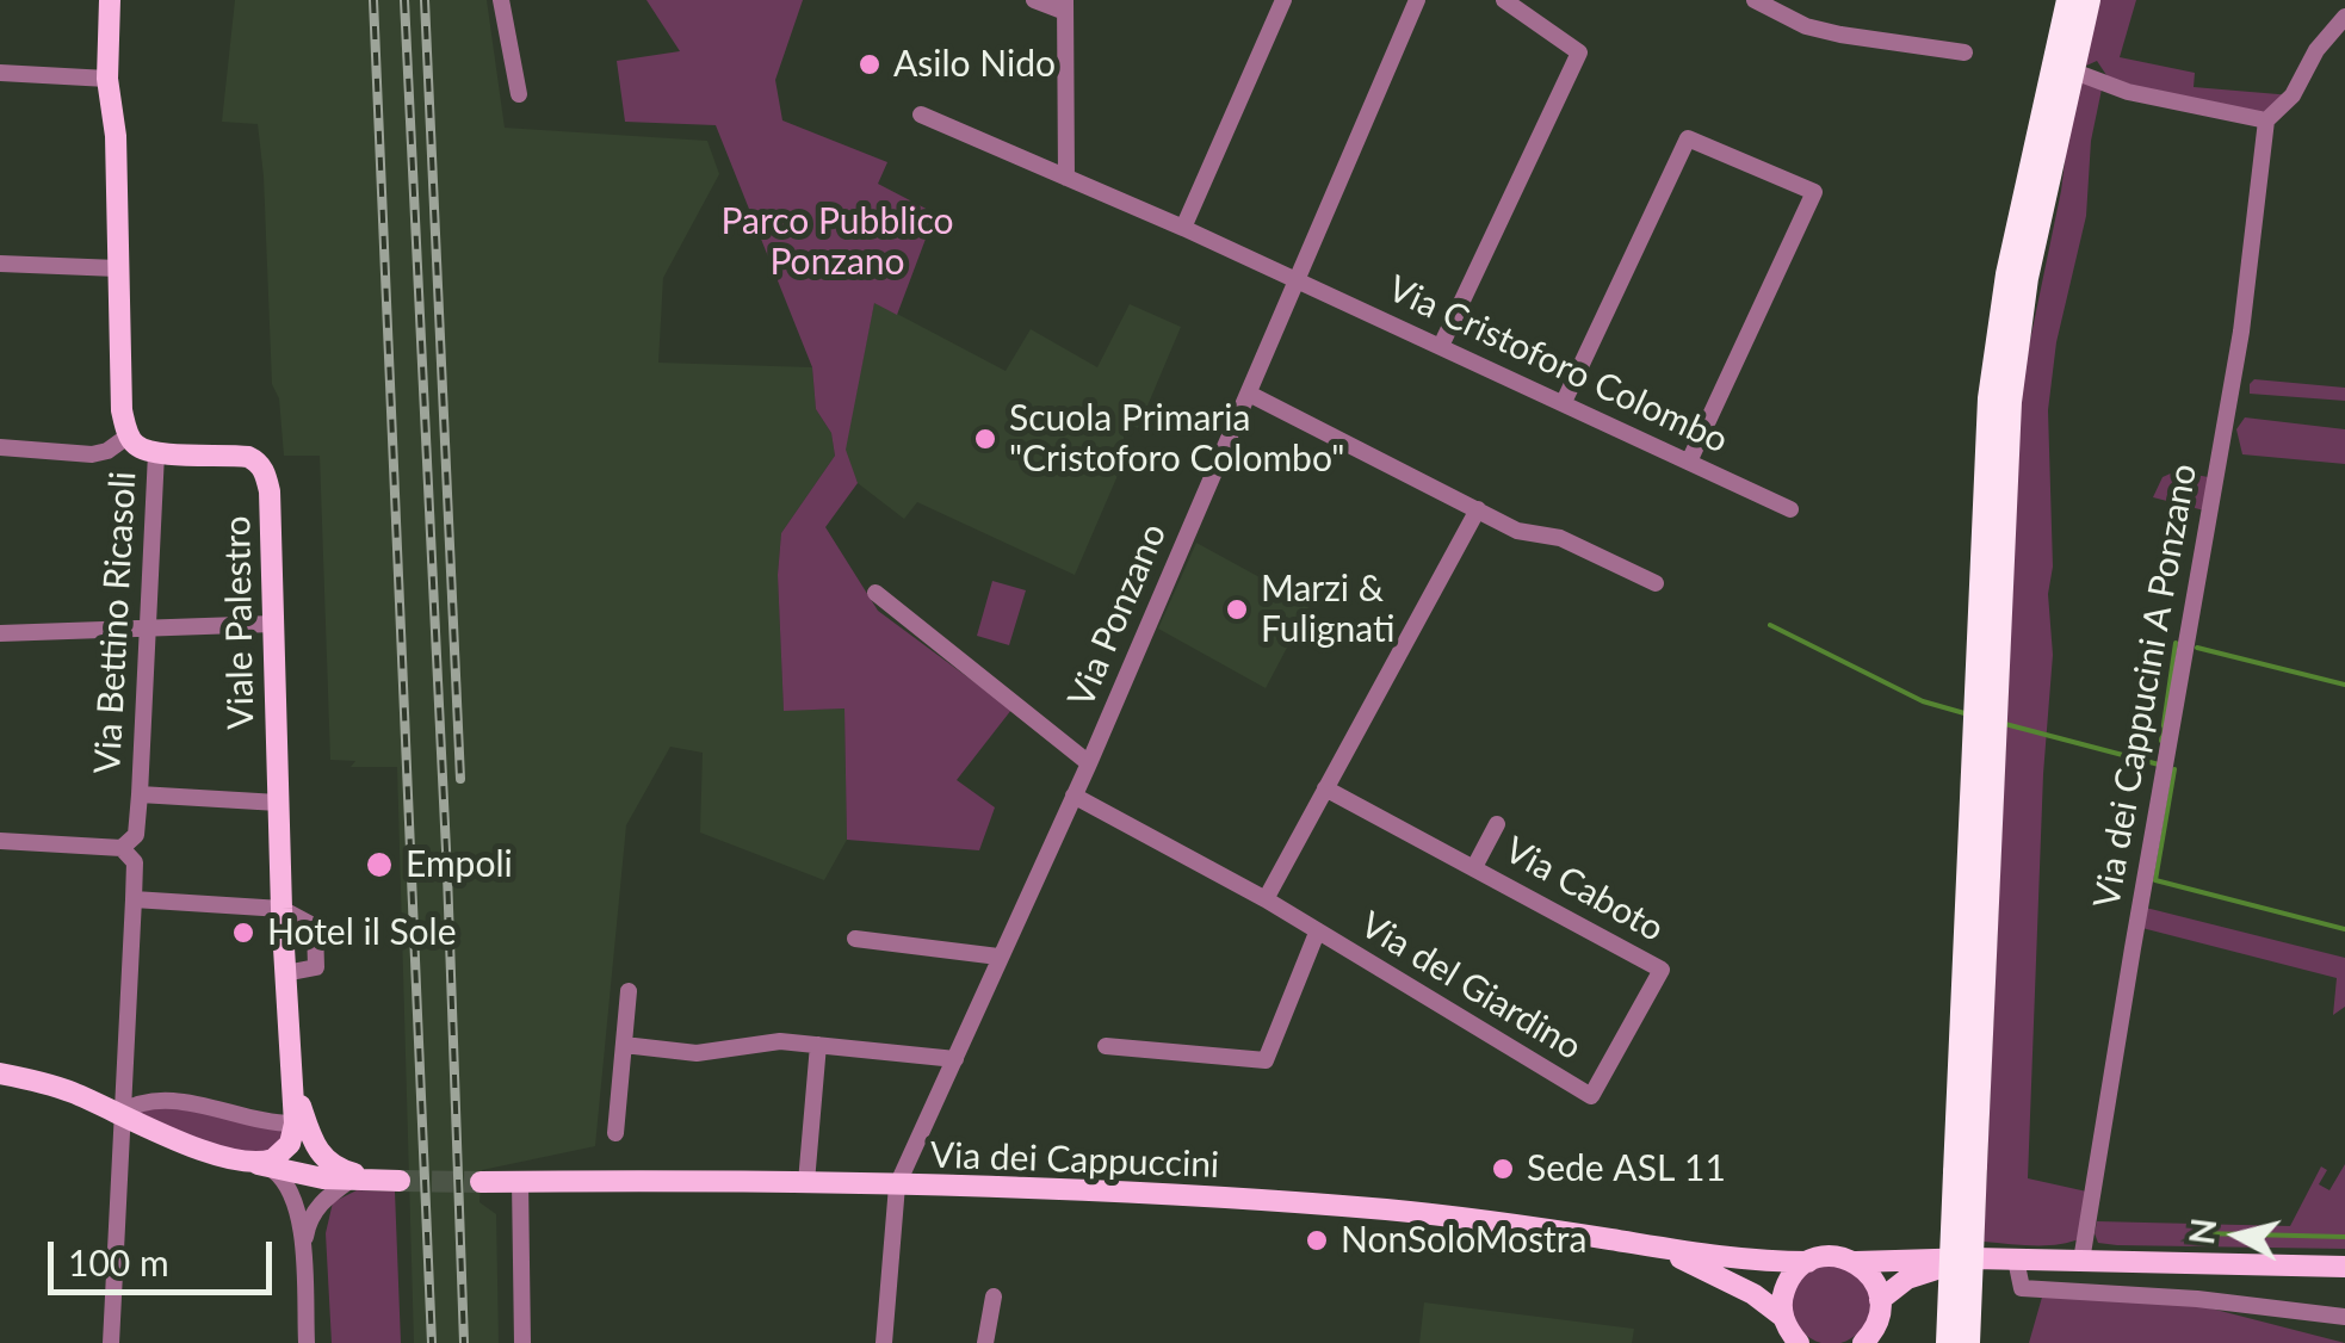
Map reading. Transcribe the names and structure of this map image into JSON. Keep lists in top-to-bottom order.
{
  "streets": {
    "main road": ["Viale Palestro", "Via dei Cappuccini"],
    "street": [
      "Via Cristoforo Colombo",
      "Via Ponzano",
      "Via Bettino Ricasoli",
      "Via dei Cappucini A Ponzano",
      "Via Caboto",
      "Via del Giardino"
    ]
  },
  "crossings": [
    ["Via Cristoforo Colombo", "Via Ponzano"],
    ["Via Ponzano", "Via del Giardino"],
    ["Via Ponzano", "Via dei Cappuccini"],
    ["Via Bettino Ricasoli", "Viale Palestro"],
    ["Via dei Cappucini A Ponzano", "Via dei Cappuccini"],
    ["Via Caboto", "Via del Giardino"]
  ],
  "parks": ["Parco Pubblico Ponzano"],
  "places": [
    "Asilo Nido",
    "Scuola Primaria \"Cristoforo Colombo\"",
    "Marzi & Fulignati",
    "Empoli",
    "Hotel il Sole",
    "Sede ASL 11",
    "NonSoloMostra"
  ],
  "scale_bar": "100 m",
  "north": "left"
}
